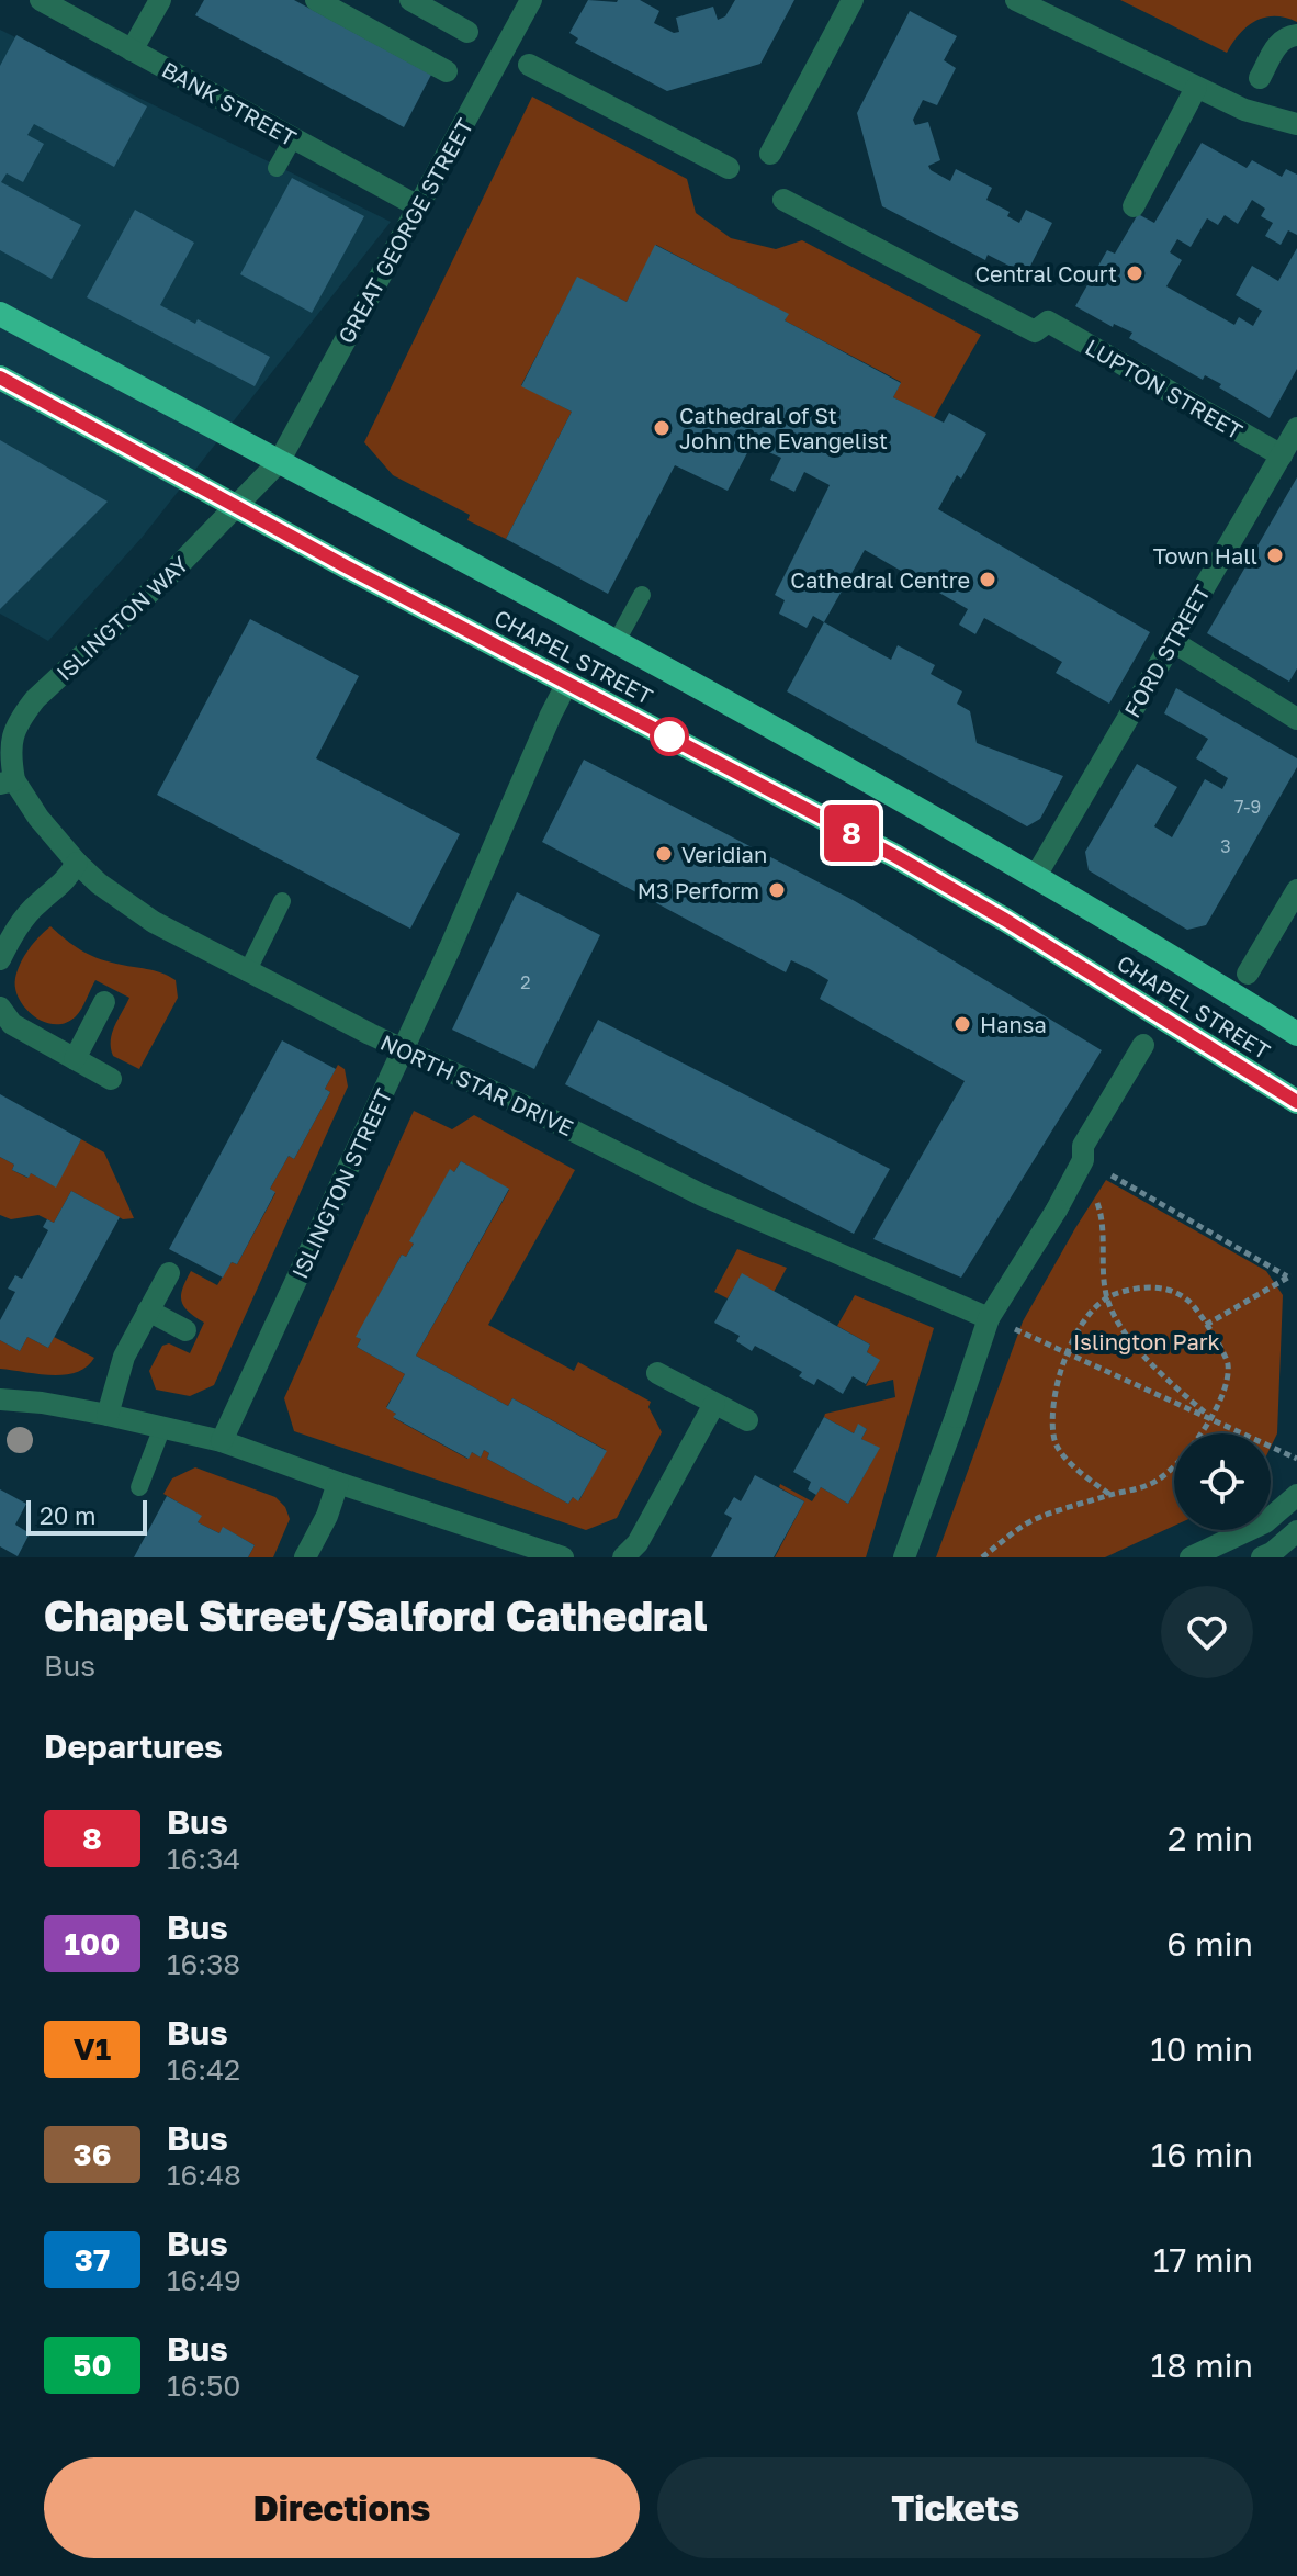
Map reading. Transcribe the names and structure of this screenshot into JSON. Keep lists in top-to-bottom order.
{
  "streets": {
    "highway": ["CHAPEL STREET"],
    "street": [
      "BANK STREET",
      "GREAT GEORGE STREET",
      "LUPTON STREET",
      "ISLINGTON WAY",
      "FORD STREET",
      "NORTH STAR DRIVE",
      "ISLINGTON STREET"
    ]
  },
  "crossings": [
    ["BANK STREET", "GREAT GEORGE STREET"],
    ["GREAT GEORGE STREET", "ISLINGTON WAY"],
    ["GREAT GEORGE STREET", "CHAPEL STREET"],
    ["LUPTON STREET", "FORD STREET"],
    ["ISLINGTON WAY", "CHAPEL STREET"],
    ["ISLINGTON WAY", "NORTH STAR DRIVE"],
    ["FORD STREET", "CHAPEL STREET"],
    ["CHAPEL STREET", "ISLINGTON STREET"],
    ["NORTH STAR DRIVE", "ISLINGTON STREET"]
  ],
  "parks": ["Islington Park"],
  "places": [
    "Central Court",
    "Cathedral of St John the Evangelist",
    "Town Hall",
    "Cathedral Centre",
    "Veridian",
    "M3 Perform",
    "Hansa"
  ],
  "lines": ["bus line 8"],
  "house_numbers": ["7-9", "3", "2"],
  "scale_bar": "20 m",
  "page": {
    "on_map": "8",
    "scale": "20 m",
    "heading": [
      ["Chapel Street/Salford Cathedral", "Bus"],
      "Departures"
    ],
    "list": [
      {
        "mark": "8",
        "name": "Bus",
        "note": "16:34",
        "value": "2 min"
      },
      {
        "mark": "100",
        "name": "Bus",
        "note": "16:38",
        "value": "6 min"
      },
      {
        "mark": "V1",
        "name": "Bus",
        "note": "16:42",
        "value": "10 min"
      },
      {
        "mark": "36",
        "name": "Bus",
        "note": "16:48",
        "value": "16 min"
      },
      {
        "mark": "37",
        "name": "Bus",
        "note": "16:49",
        "value": "17 min"
      },
      {
        "mark": "50",
        "name": "Bus",
        "note": "16:50",
        "value": "18 min"
      }
    ],
    "buttons": ["Directions", "Tickets"]
  }
}
